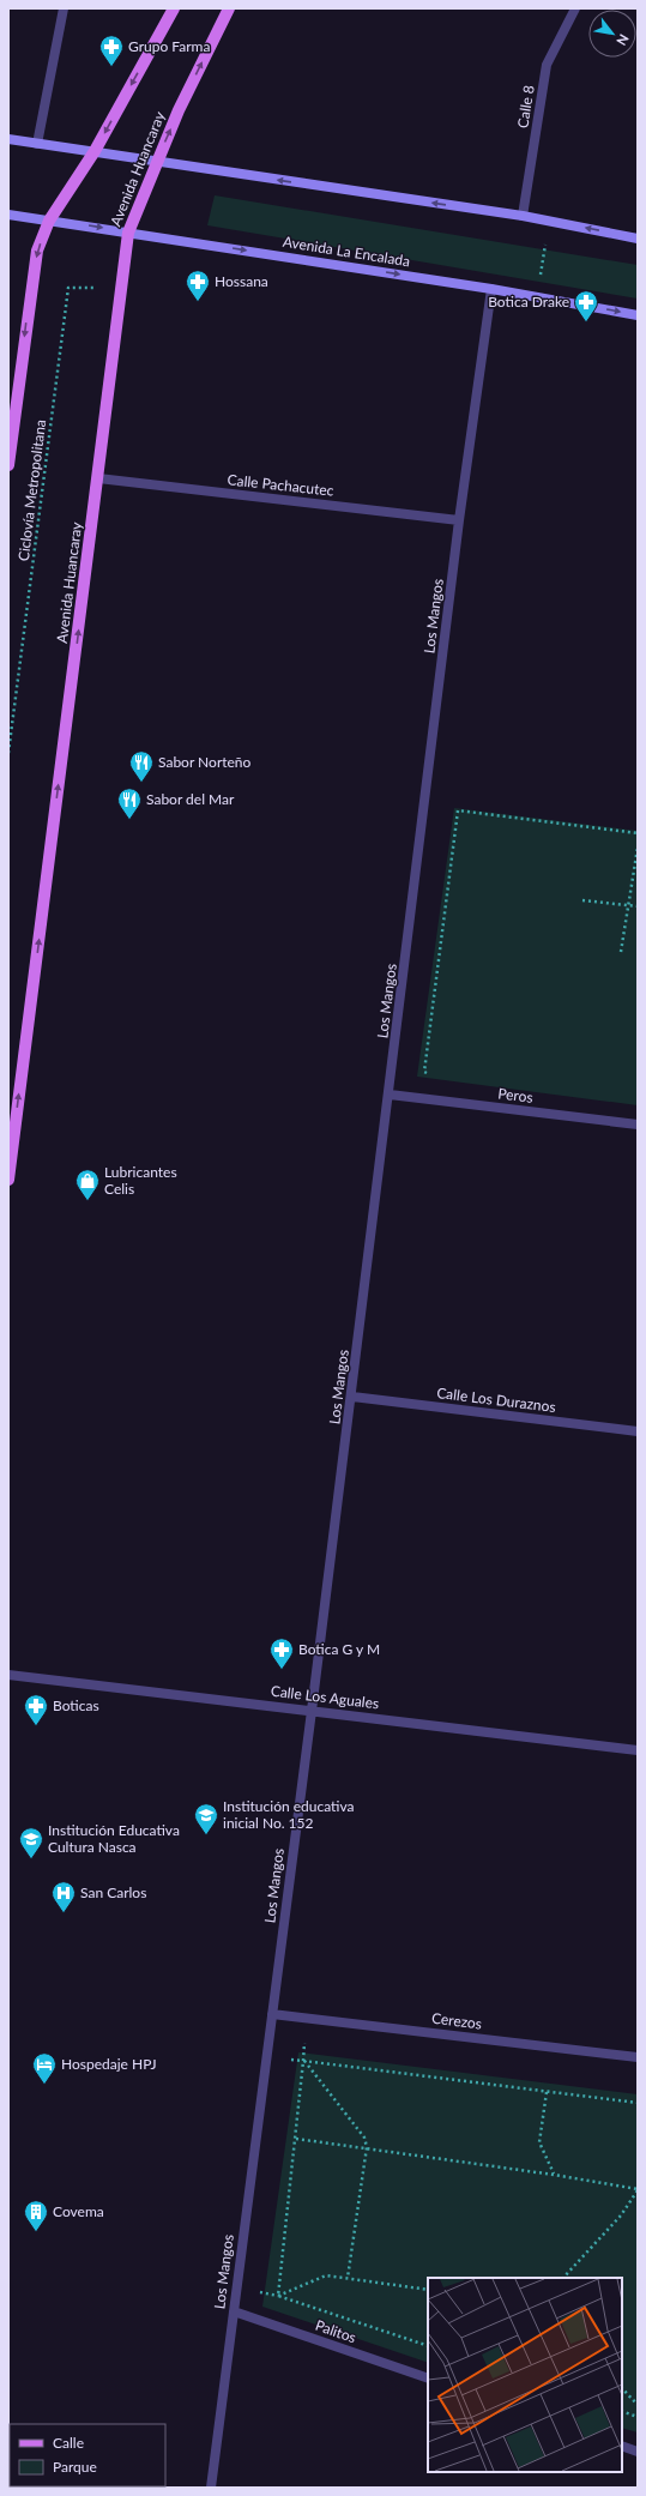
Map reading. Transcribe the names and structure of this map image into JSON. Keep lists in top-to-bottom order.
{
  "streets": {
    "main road": ["Avenida Huancaray", "Avenida La Encalada"],
    "street": [
      "Calle 8",
      "Calle Pachacutec",
      "Los Mangos",
      "Peros",
      "Calle Los Duraznos",
      "Calle Los Aguales",
      "Cerezos",
      "Palitos"
    ],
    "path": ["Ciclovía Metropolitana"]
  },
  "crossings": [
    ["Avenida Huancaray", "Avenida La Encalada"],
    ["Avenida Huancaray", "Calle Pachacutec"],
    ["Avenida La Encalada", "Los Mangos"],
    ["Calle Pachacutec", "Los Mangos"],
    ["Los Mangos", "Peros"],
    ["Los Mangos", "Calle Los Duraznos"],
    ["Los Mangos", "Calle Los Aguales"],
    ["Los Mangos", "Cerezos"],
    ["Los Mangos", "Palitos"]
  ],
  "one_way": ["Avenida Huancaray"],
  "places": {
    "pharmacy": [
      "Grupo Farma",
      "Hossana",
      "Botica Drake",
      "Botica G y M",
      "Boticas"
    ],
    "restaurant": ["Sabor Norteño", "Sabor del Mar"],
    "shop": ["Lubricantes Celis"],
    "school or university": ["Institución educativa inicial No. 152", "Institución Educativa Cultura Nasca"],
    "hospital": ["San Carlos"],
    "hotel": ["Hospedaje HPJ"],
    "building": ["Covema"]
  },
  "legend": ["Calle", "Parque"],
  "north": "bottom right"
}
